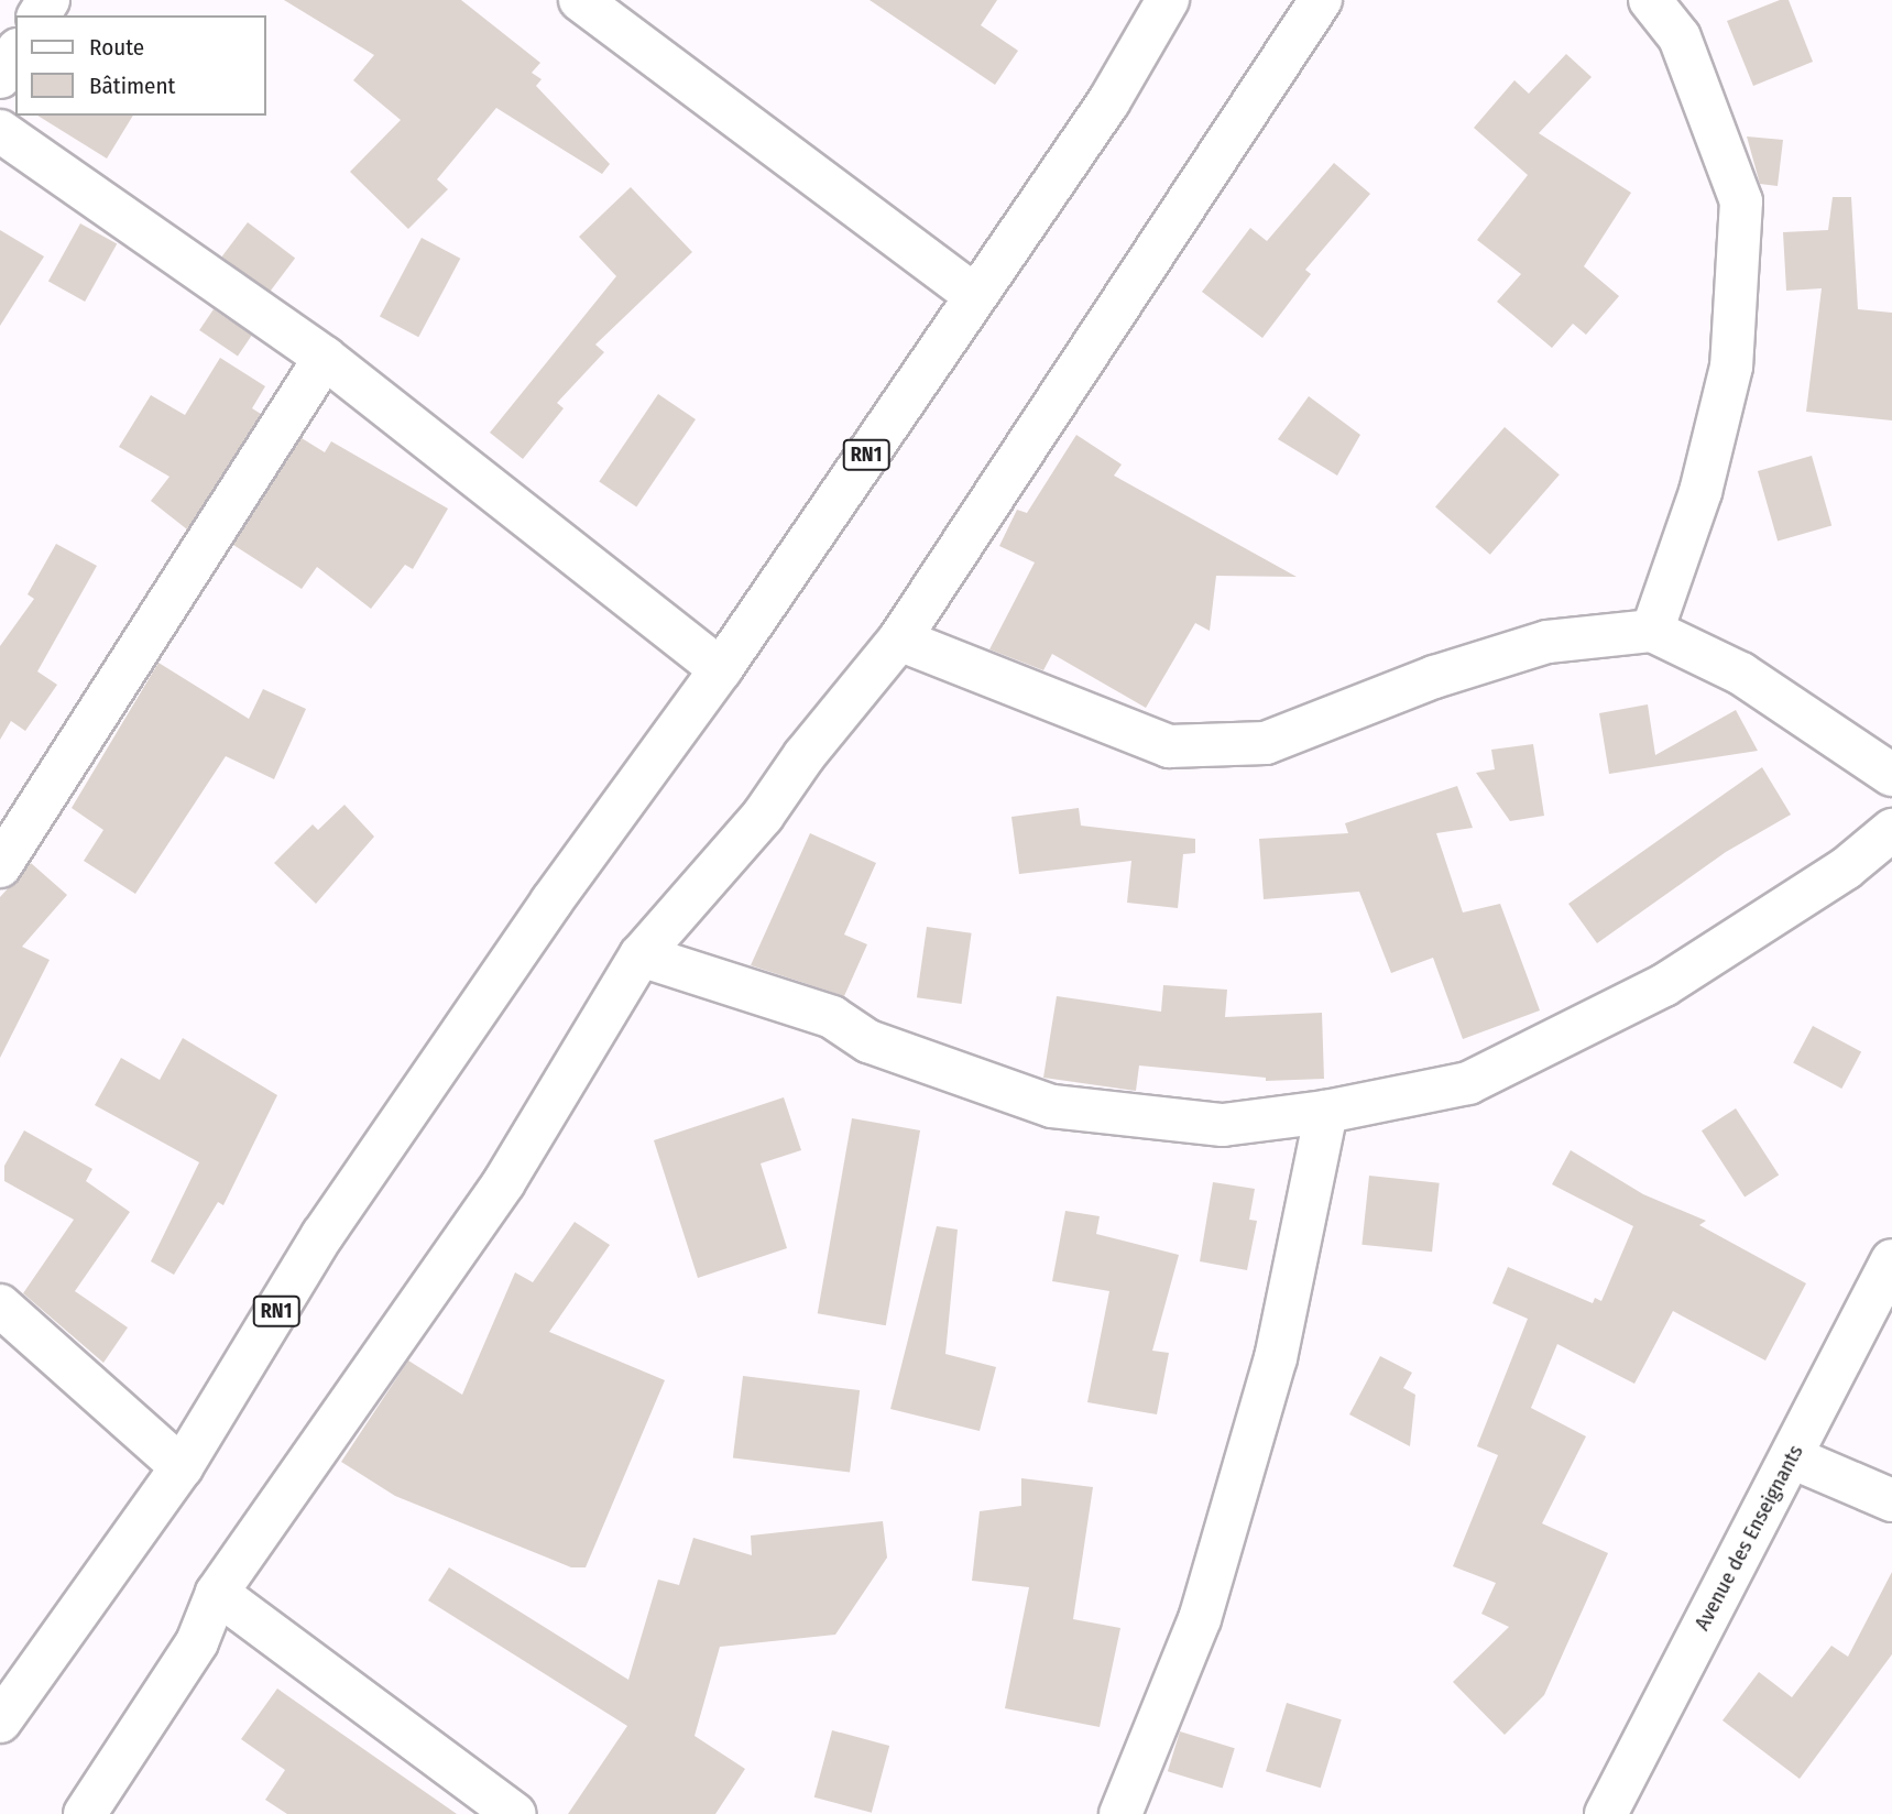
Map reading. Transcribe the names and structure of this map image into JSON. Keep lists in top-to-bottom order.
{
  "streets": {
    "main road": ["RN1", "Avenue des Enseignants"]
  },
  "legend": ["Route", "Bâtiment"]
}
